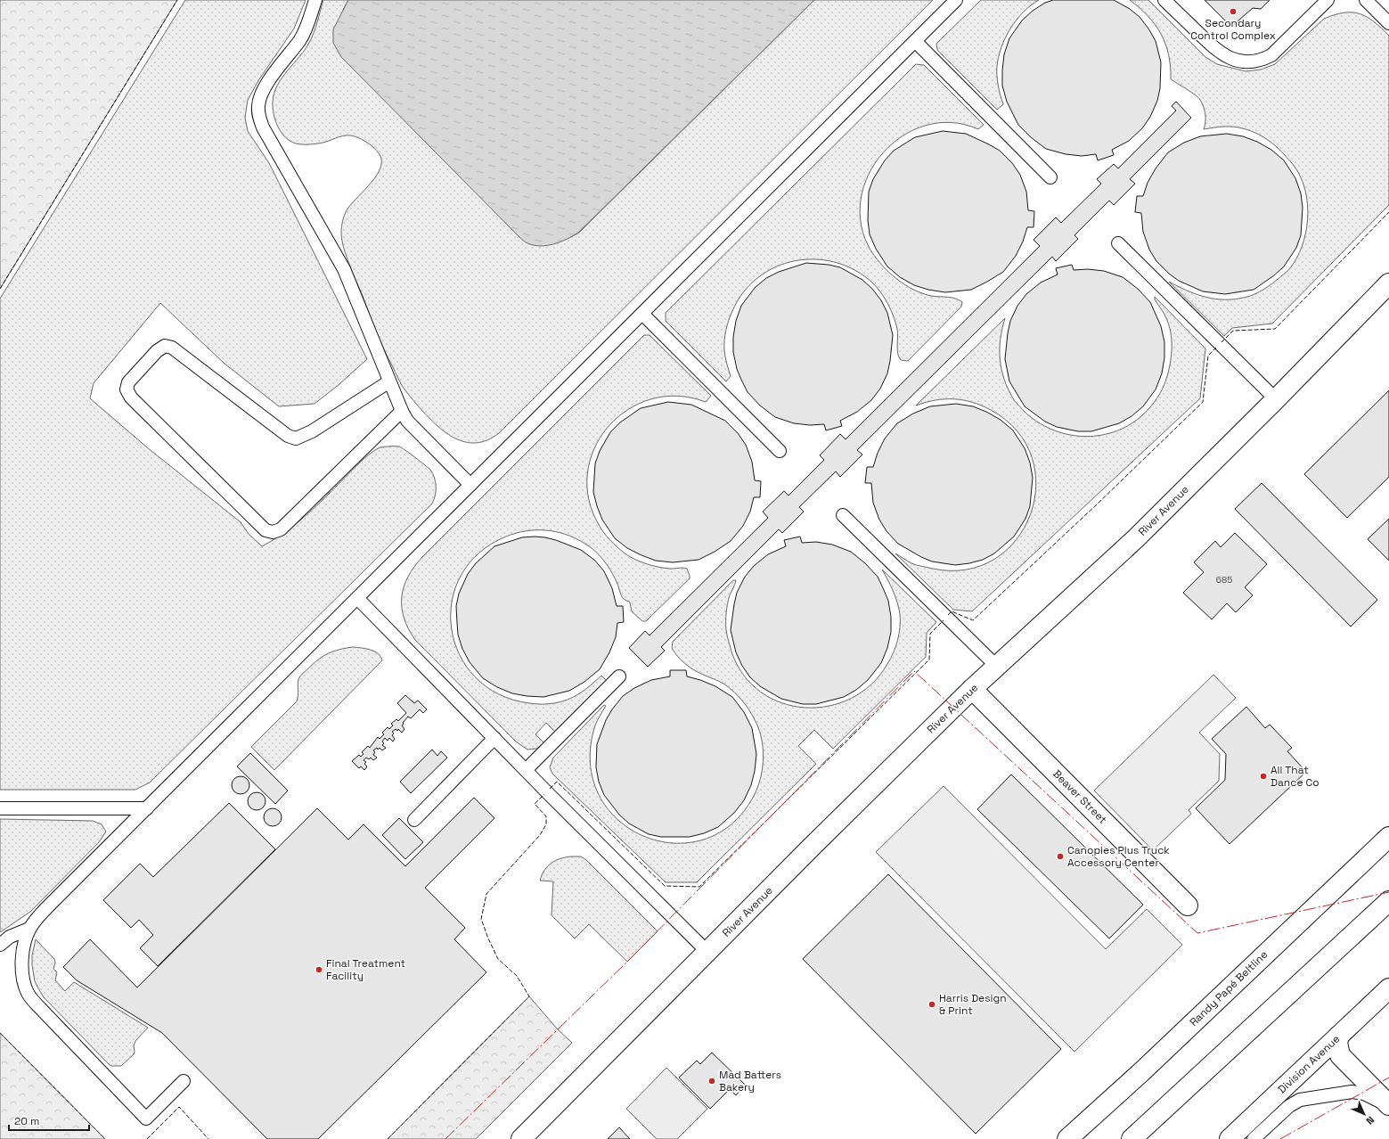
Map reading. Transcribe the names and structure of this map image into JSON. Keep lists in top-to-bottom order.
{
  "streets": {
    "main road": [
      "River Avenue",
      "Beaver Street",
      "Randy Papé Beltline",
      "Division Avenue"
    ]
  },
  "crossings": [
    ["River Avenue", "Beaver Street"]
  ],
  "places": [
    "Secondary Control Complex",
    "All That Dance Co",
    "Canopies Plus Truck Accessory Center",
    "Final Treatment Facility",
    "Harris Design & Print",
    "Mad Batters Bakery"
  ],
  "house_numbers": ["685"],
  "scale_bar": "20 m",
  "north": "bottom right"
}
